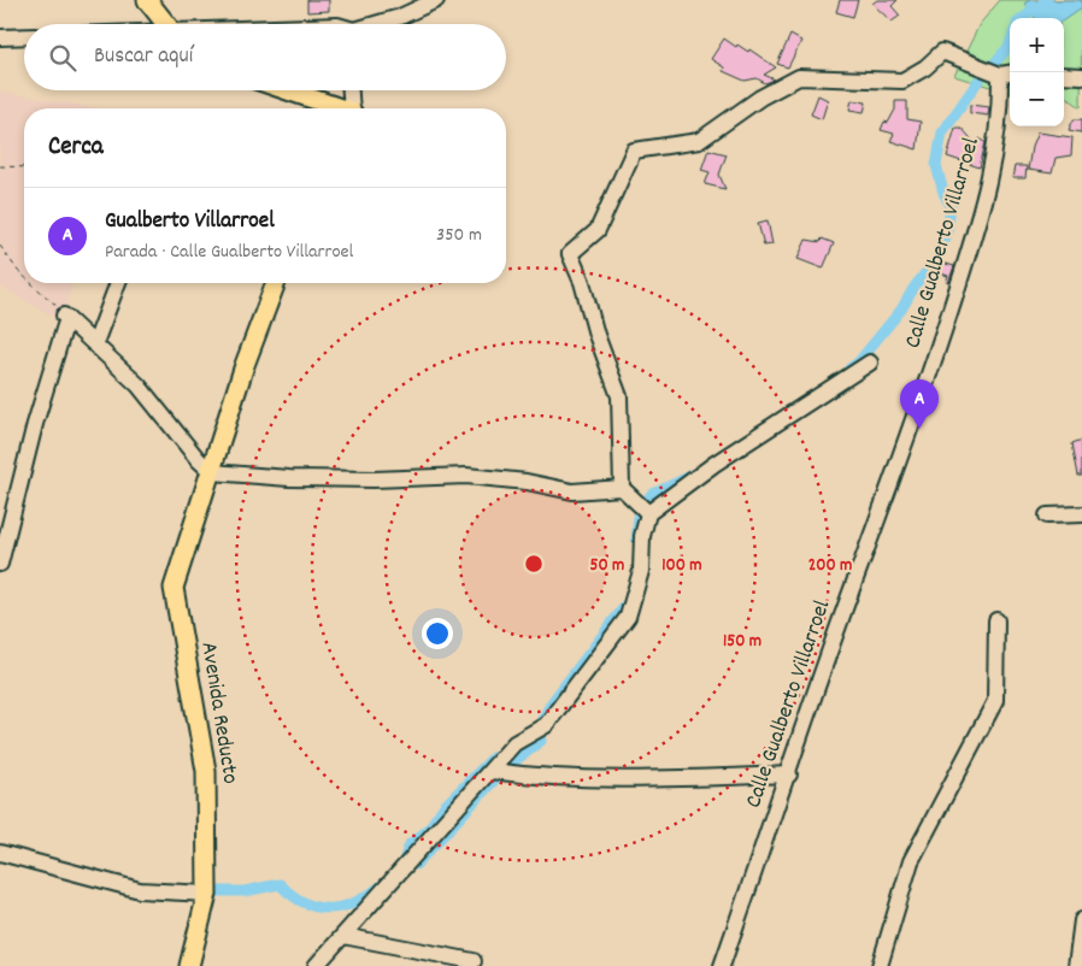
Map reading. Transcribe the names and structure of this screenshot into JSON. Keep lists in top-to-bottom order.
{
  "streets": {
    "main road": ["Avenida Reducto"],
    "street": ["Calle Gualberto Villarroel"]
  },
  "page": {
    "map_buttons": ["+", "−"],
    "search": "Buscar aquí",
    "heading": "Cerca",
    "list": [
      {
        "mark": "A",
        "name": "Gualberto Villarroel",
        "note": "Parada · Calle Gualberto Villarroel",
        "value": "350 m"
      }
    ],
    "pins": "A"
  },
  "rings": [
    "50 m",
    "100 m",
    "200 m",
    "150 m"
  ]
}
